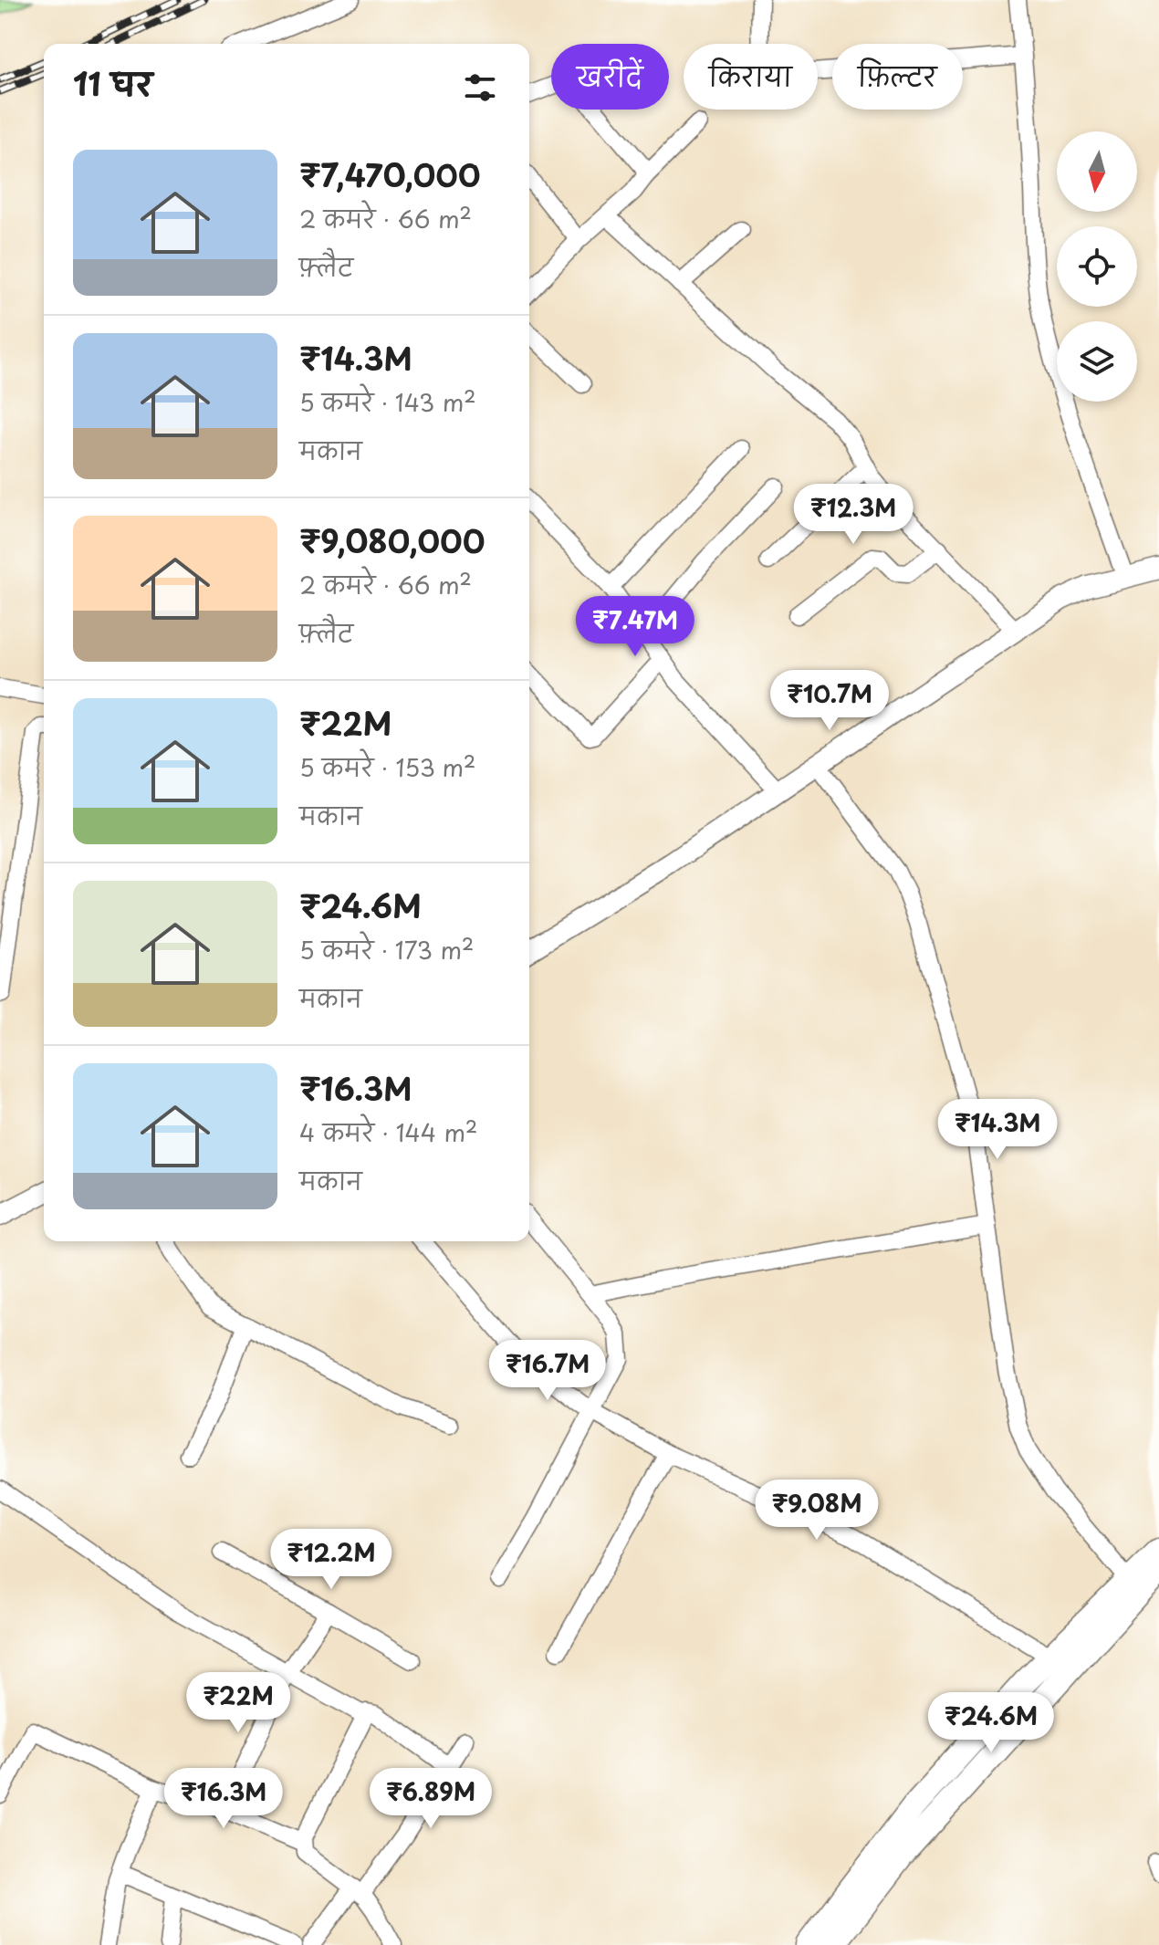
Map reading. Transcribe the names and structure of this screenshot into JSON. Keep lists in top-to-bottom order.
{
  "north": "bottom",
  "page": {
    "chip": ["खरीदें", "किराया", "फ़िल्टर"],
    "heading": "11 घर",
    "list": [
      {
        "name": "₹7,470,000",
        "note": "2 कमरे · 66 m² · फ़्लैट"
      },
      {
        "name": "₹14.3M",
        "note": "5 कमरे · 143 m² · मकान"
      },
      {
        "name": "₹9,080,000",
        "note": "2 कमरे · 66 m² · फ़्लैट"
      },
      {
        "name": "₹22M",
        "note": "5 कमरे · 153 m² · मकान"
      },
      {
        "name": "₹24.6M",
        "note": "5 कमरे · 173 m² · मकान"
      },
      {
        "name": "₹16.3M",
        "note": "4 कमरे · 144 m² · मकान"
      }
    ],
    "price": [
      "₹12.3M",
      "₹7.47M",
      "₹10.7M",
      "₹14.3M",
      "₹16.7M",
      "₹9.08M",
      "₹12.2M",
      "₹22M",
      "₹24.6M",
      "₹16.3M",
      "₹6.89M"
    ]
  }
}
